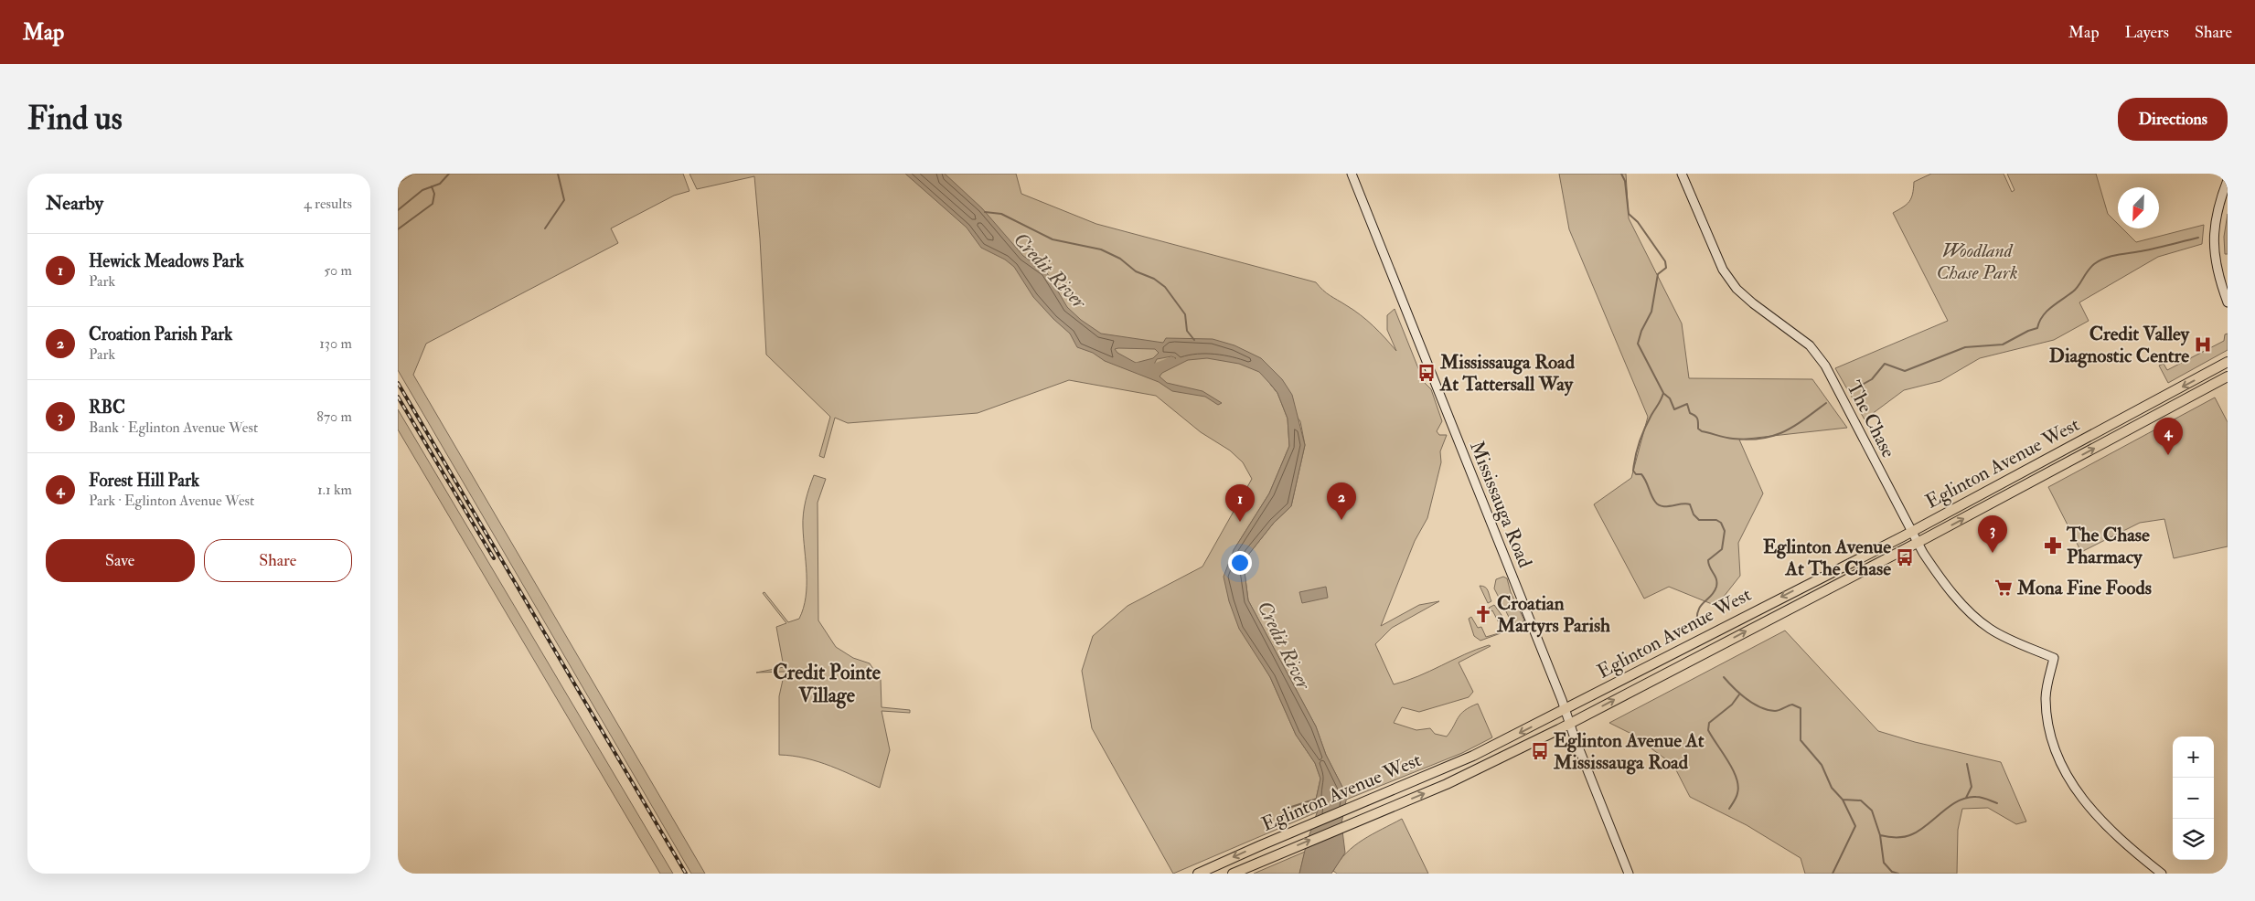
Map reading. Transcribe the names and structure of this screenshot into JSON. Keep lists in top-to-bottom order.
{
  "streets": {
    "main road": ["Eglinton Avenue West"],
    "street": ["The Chase", "Mississauga Road"]
  },
  "crossings": [
    ["The Chase", "Eglinton Avenue West"],
    ["Eglinton Avenue West", "Mississauga Road"]
  ],
  "districts": ["Credit Pointe Village"],
  "water": ["Credit River"],
  "parks": ["Woodland Chase Park"],
  "places": {
    "hospital": ["Credit Valley Diagnostic Centre"],
    "bus stop": ["Mississauga Road At Tattersall Way", "Eglinton Avenue At The Chase", "Eglinton Avenue At Mississauga Road"],
    "pharmacy": ["The Chase Pharmacy"],
    "supermarket": ["Mona Fine Foods"],
    "church": ["Croatian Martyrs Parish"]
  },
  "north": "bottom left",
  "page": {
    "header": "Map",
    "nav": ["Map", "Layers", "Share"],
    "buttons": [
      "Directions",
      ["Save", "Share"]
    ],
    "title": "Find us",
    "heading": ["Nearby", "4 results"],
    "list": [
      {
        "mark": "1",
        "name": "Hewick Meadows Park",
        "note": "Park",
        "value": "50 m"
      },
      {
        "mark": "2",
        "name": "Croation Parish Park",
        "note": "Park",
        "value": "130 m"
      },
      {
        "mark": "3",
        "name": "RBC",
        "note": "Bank · Eglinton Avenue West",
        "value": "870 m"
      },
      {
        "mark": "4",
        "name": "Forest Hill Park",
        "note": "Park · Eglinton Avenue West",
        "value": "1.1 km"
      }
    ],
    "pins": [
      "4",
      "2",
      "1",
      "3"
    ],
    "map_buttons": ["+", "−"]
  }
}
